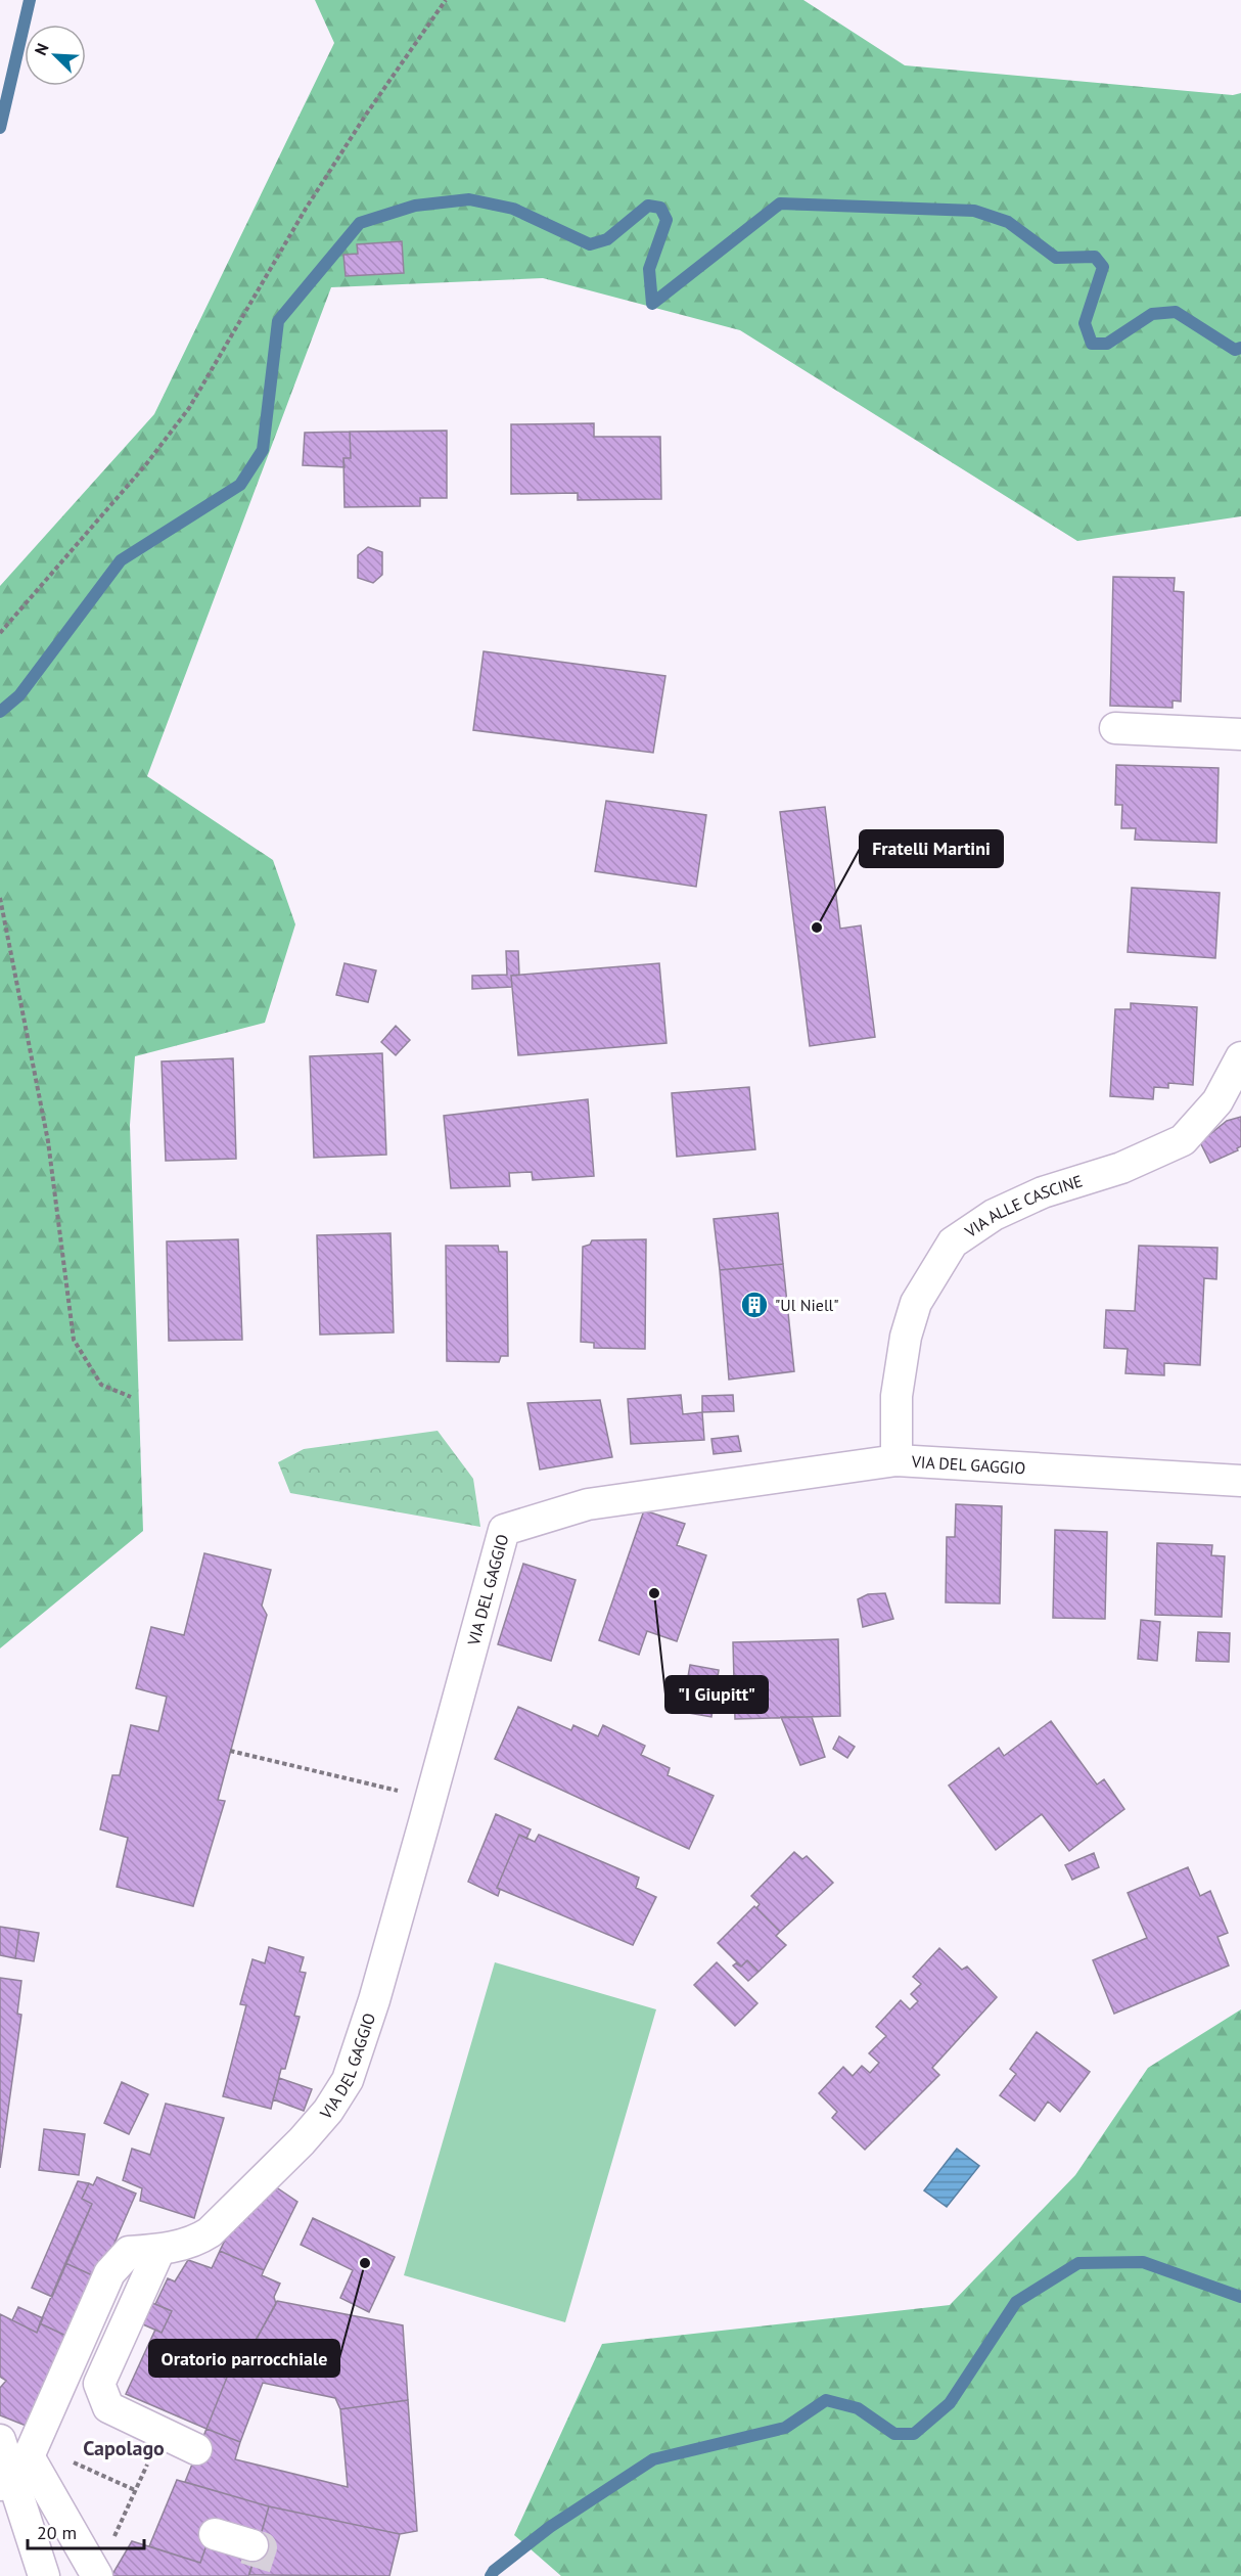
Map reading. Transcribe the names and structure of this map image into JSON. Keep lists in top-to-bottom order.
{
  "streets": {
    "street": ["VIA ALLE CASCINE", "VIA DEL GAGGIO"]
  },
  "crossings": [
    ["VIA ALLE CASCINE", "VIA DEL GAGGIO"]
  ],
  "districts": ["Capolago"],
  "places": {
    "other": ["Fratelli Martini", "\"I Giupitt\"", "Oratorio parrocchiale"],
    "building": ["\"Ul Niell\""]
  },
  "scale_bar": "20 m",
  "north": "top left"
}
